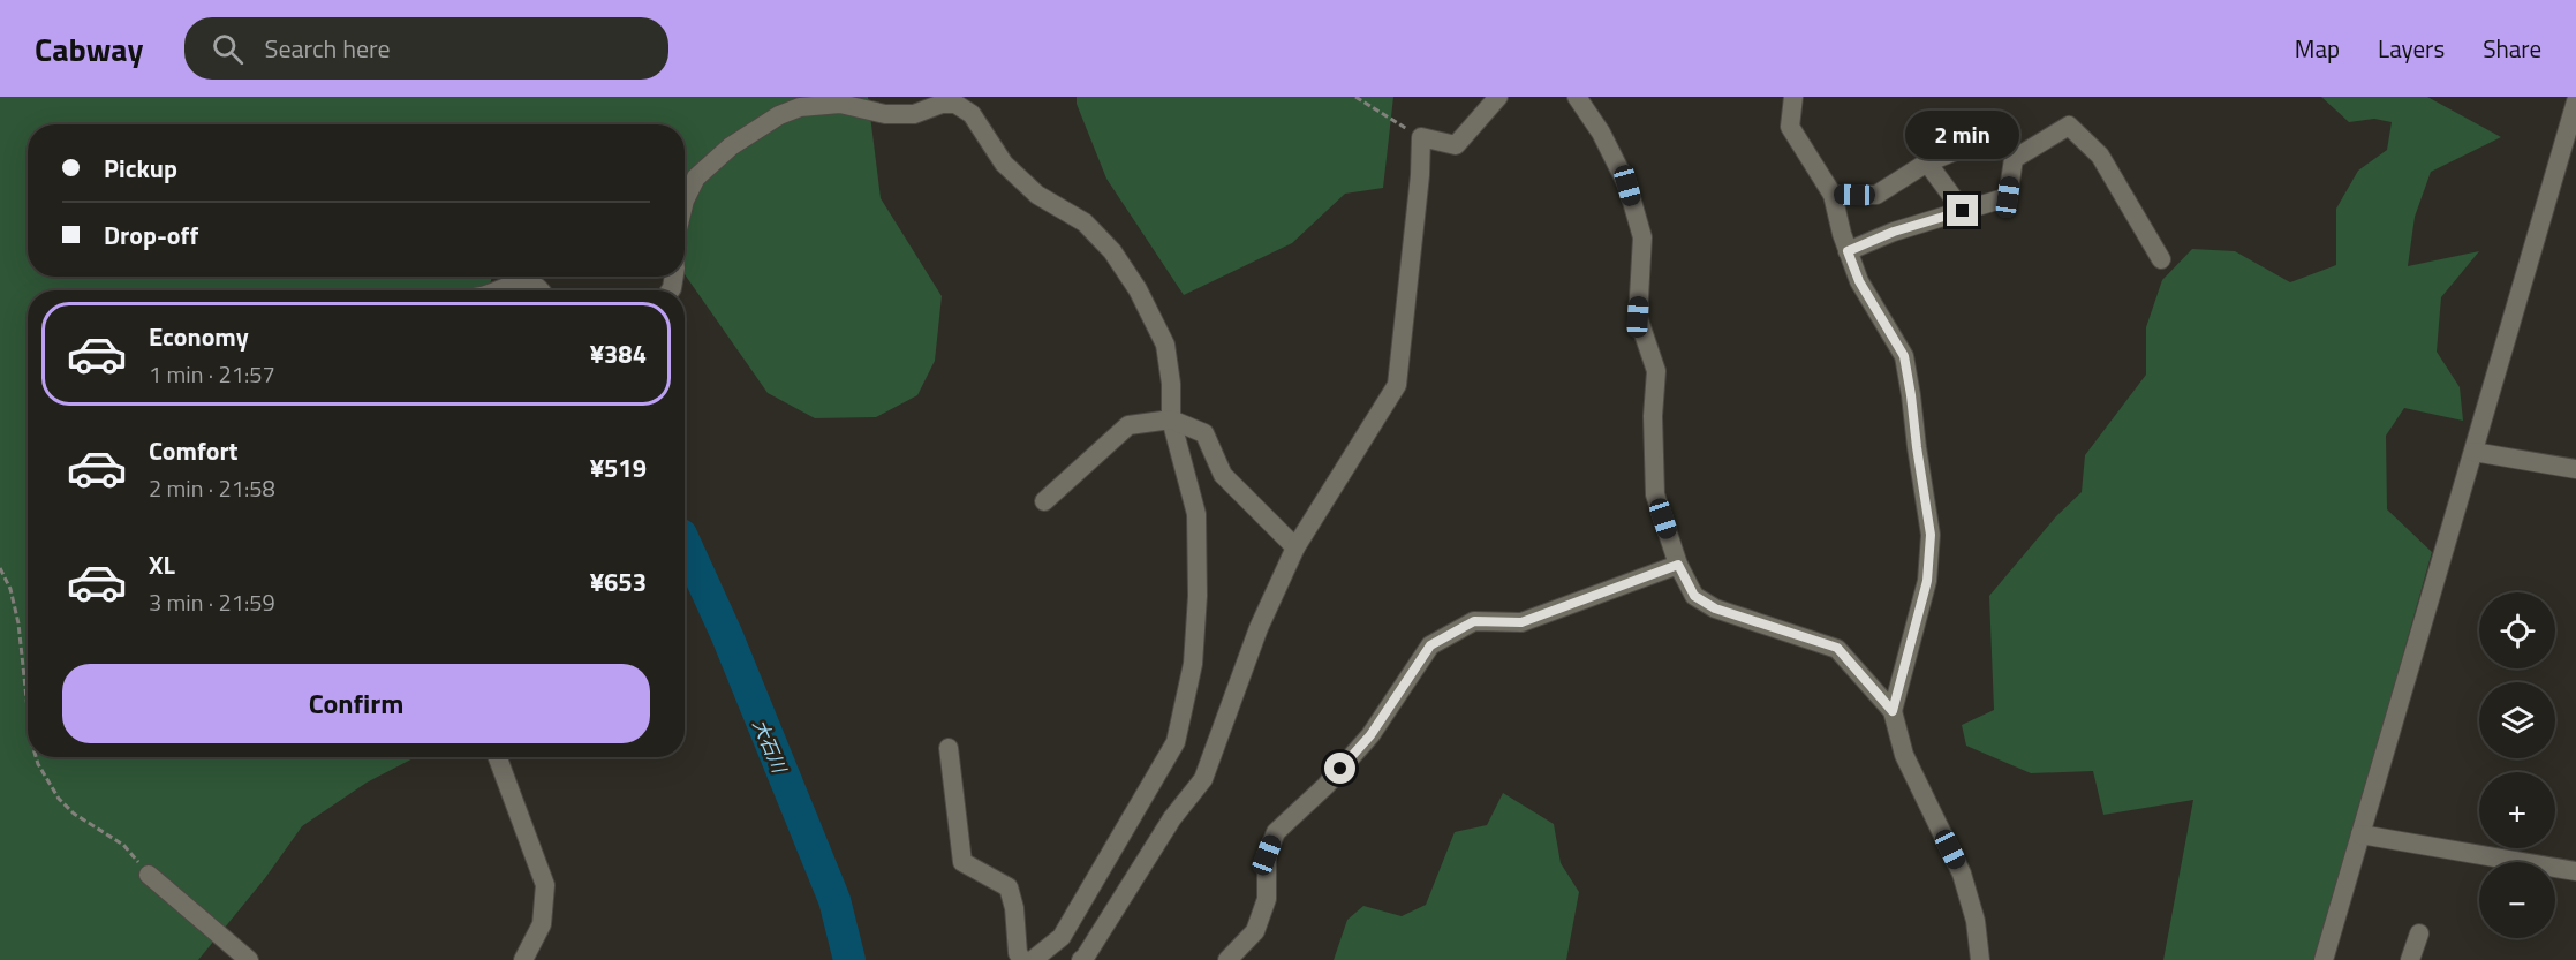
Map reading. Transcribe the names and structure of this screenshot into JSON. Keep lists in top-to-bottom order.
{
  "water": ["大石川"],
  "page": {
    "header": "Cabway",
    "search": "Search here",
    "nav": ["Map", "Layers", "Share"],
    "bubble": "2 min",
    "banner": ["Pickup", "Drop-off"],
    "list": [
      {
        "name": "Economy",
        "note": "1 min · 21:57",
        "value": "¥384"
      },
      {
        "name": "Comfort",
        "note": "2 min · 21:58",
        "value": "¥519"
      },
      {
        "name": "XL",
        "note": "3 min · 21:59",
        "value": "¥653"
      }
    ],
    "map_buttons": ["+", "−"],
    "buttons": "Confirm"
  }
}
